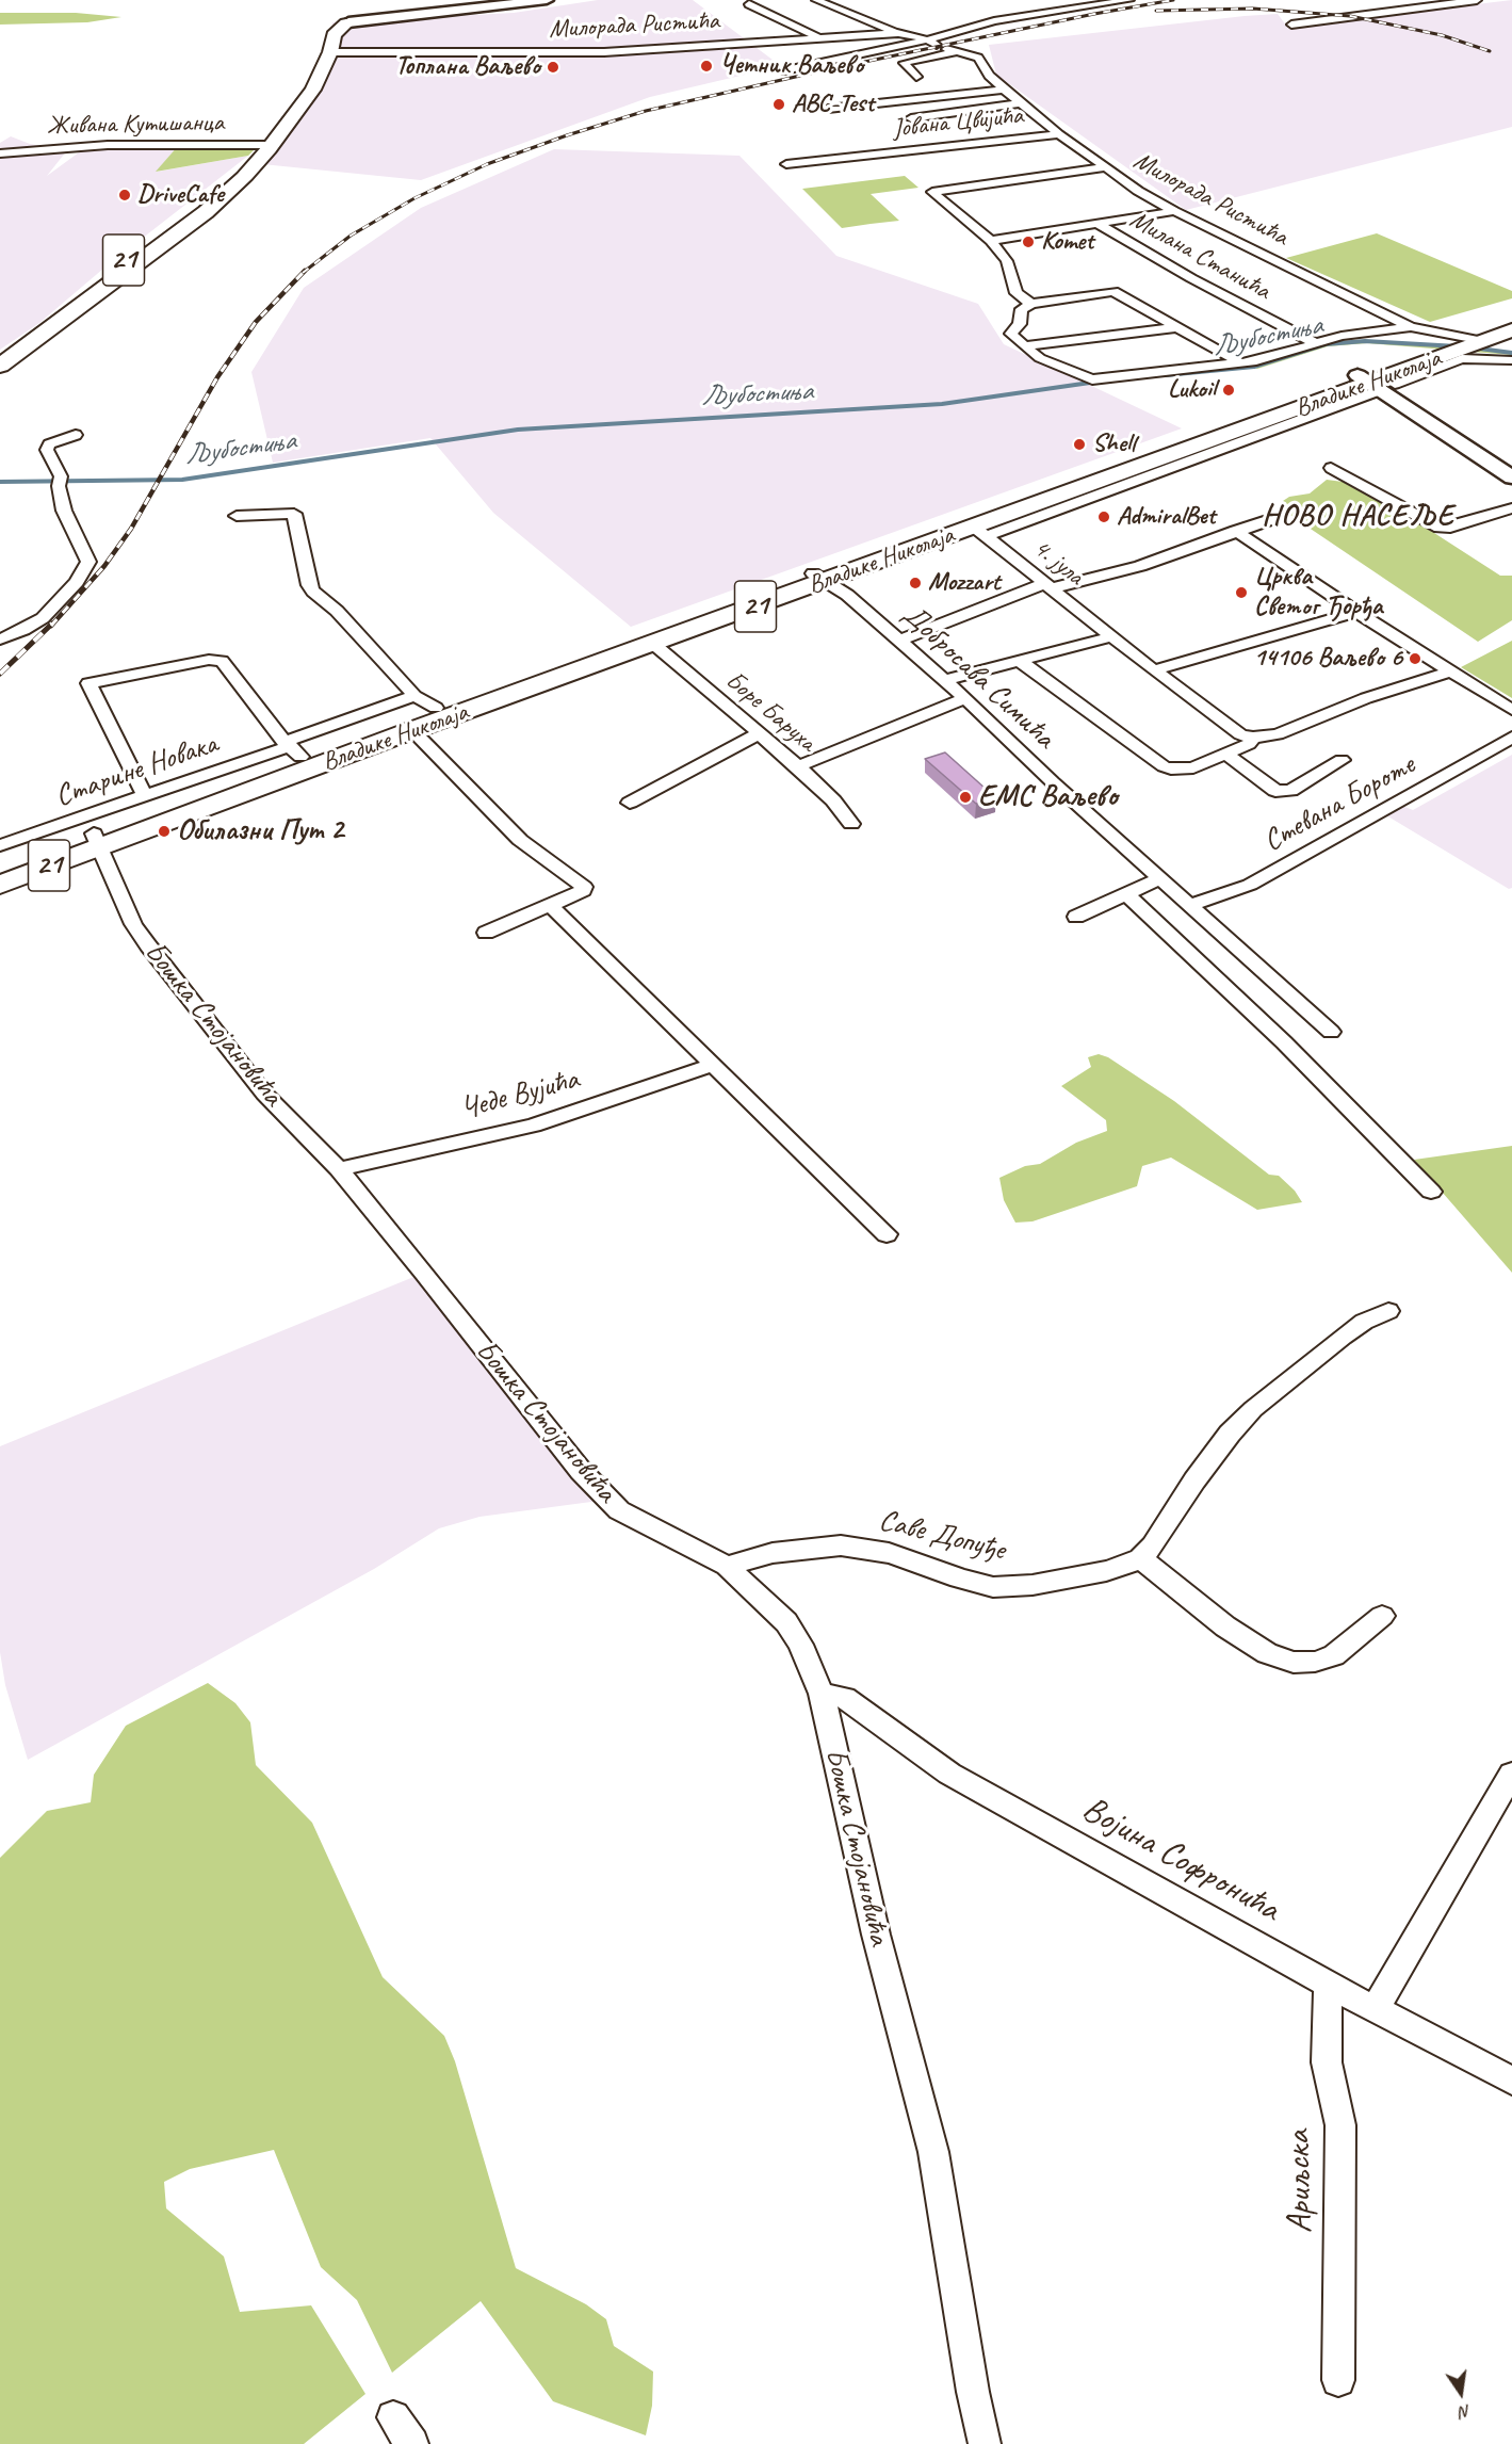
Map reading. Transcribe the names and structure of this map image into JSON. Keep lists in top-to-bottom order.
{
  "streets": {
    "main road": ["21", "Владике Николаја"],
    "street": [
      "Милорада Ристића",
      "Јована Цвијића",
      "Живана Кутишанца",
      "Милана Станића",
      "4. јула",
      "Добросава Симића",
      "Боре Баруха",
      "Старине Новака",
      "Стевана Бороте",
      "Бошка Стојановића",
      "Чеде Вујића",
      "Саве Допуђе",
      "Војина Софронића",
      "Ариљска"
    ]
  },
  "crossings": [
    ["Милорада Ристића", "Јована Цвијића"],
    ["Милорада Ристића", "21"],
    ["Милорада Ристића", "Владике Николаја"],
    ["Живана Кутишанца", "21"],
    ["Владике Николаја", "4. јула"],
    ["Владике Николаја", "Добросава Симића"],
    ["Владике Николаја", "Боре Баруха"],
    ["Владике Николаја", "Старине Новака"],
    ["Владике Николаја", "Бошка Стојановића"],
    ["Добросава Симића", "Стевана Бороте"],
    ["Старине Новака", "Бошка Стојановића"],
    ["Бошка Стојановића", "Чеде Вујића"],
    ["Бошка Стојановића", "Саве Допуђе"],
    ["Бошка Стојановића", "Војина Софронића"],
    ["Војина Софронића", "Ариљска"]
  ],
  "districts": ["НОВО НАСЕЉЕ"],
  "water": ["Љубостиња"],
  "places": [
    "Четник Ваљево",
    "Топлана Ваљево",
    "ABC-Test",
    "DriveCafe",
    "Komet",
    "Lukoil",
    "Shell",
    "AdmiralBet",
    "Mozzart",
    "Црква Светог Ђорђа",
    "14106 Ваљево 6",
    "ЕМС Ваљево",
    "Обилазни Пут 2"
  ],
  "north": "bottom"
}
